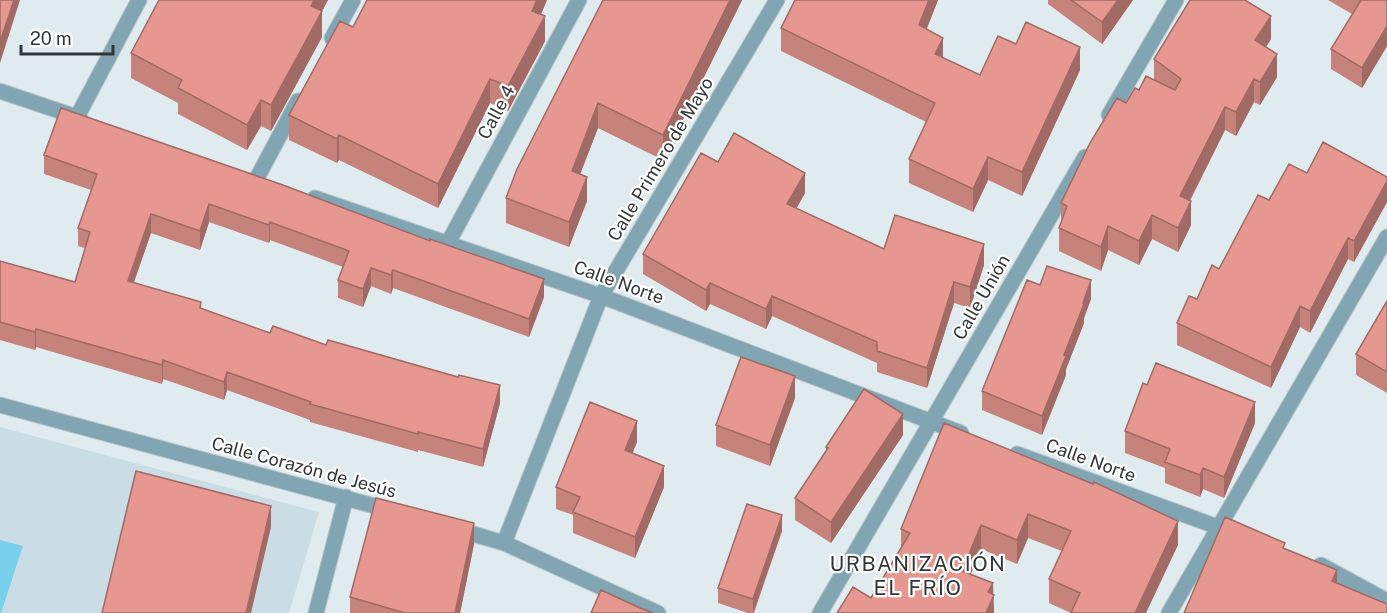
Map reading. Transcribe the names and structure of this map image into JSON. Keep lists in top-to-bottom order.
{
  "streets": {
    "street": [
      "Calle 4",
      "Calle Primero de Mayo",
      "Calle Norte",
      "Calle Unión",
      "Calle Corazón de Jesús"
    ]
  },
  "crossings": [
    ["Calle 4", "Calle Norte"],
    ["Calle Primero de Mayo", "Calle Norte"],
    ["Calle Norte", "Calle Unión"]
  ],
  "districts": ["URBANIZACIÓN EL FRÍO"],
  "scale_bar": "20 m"
}
